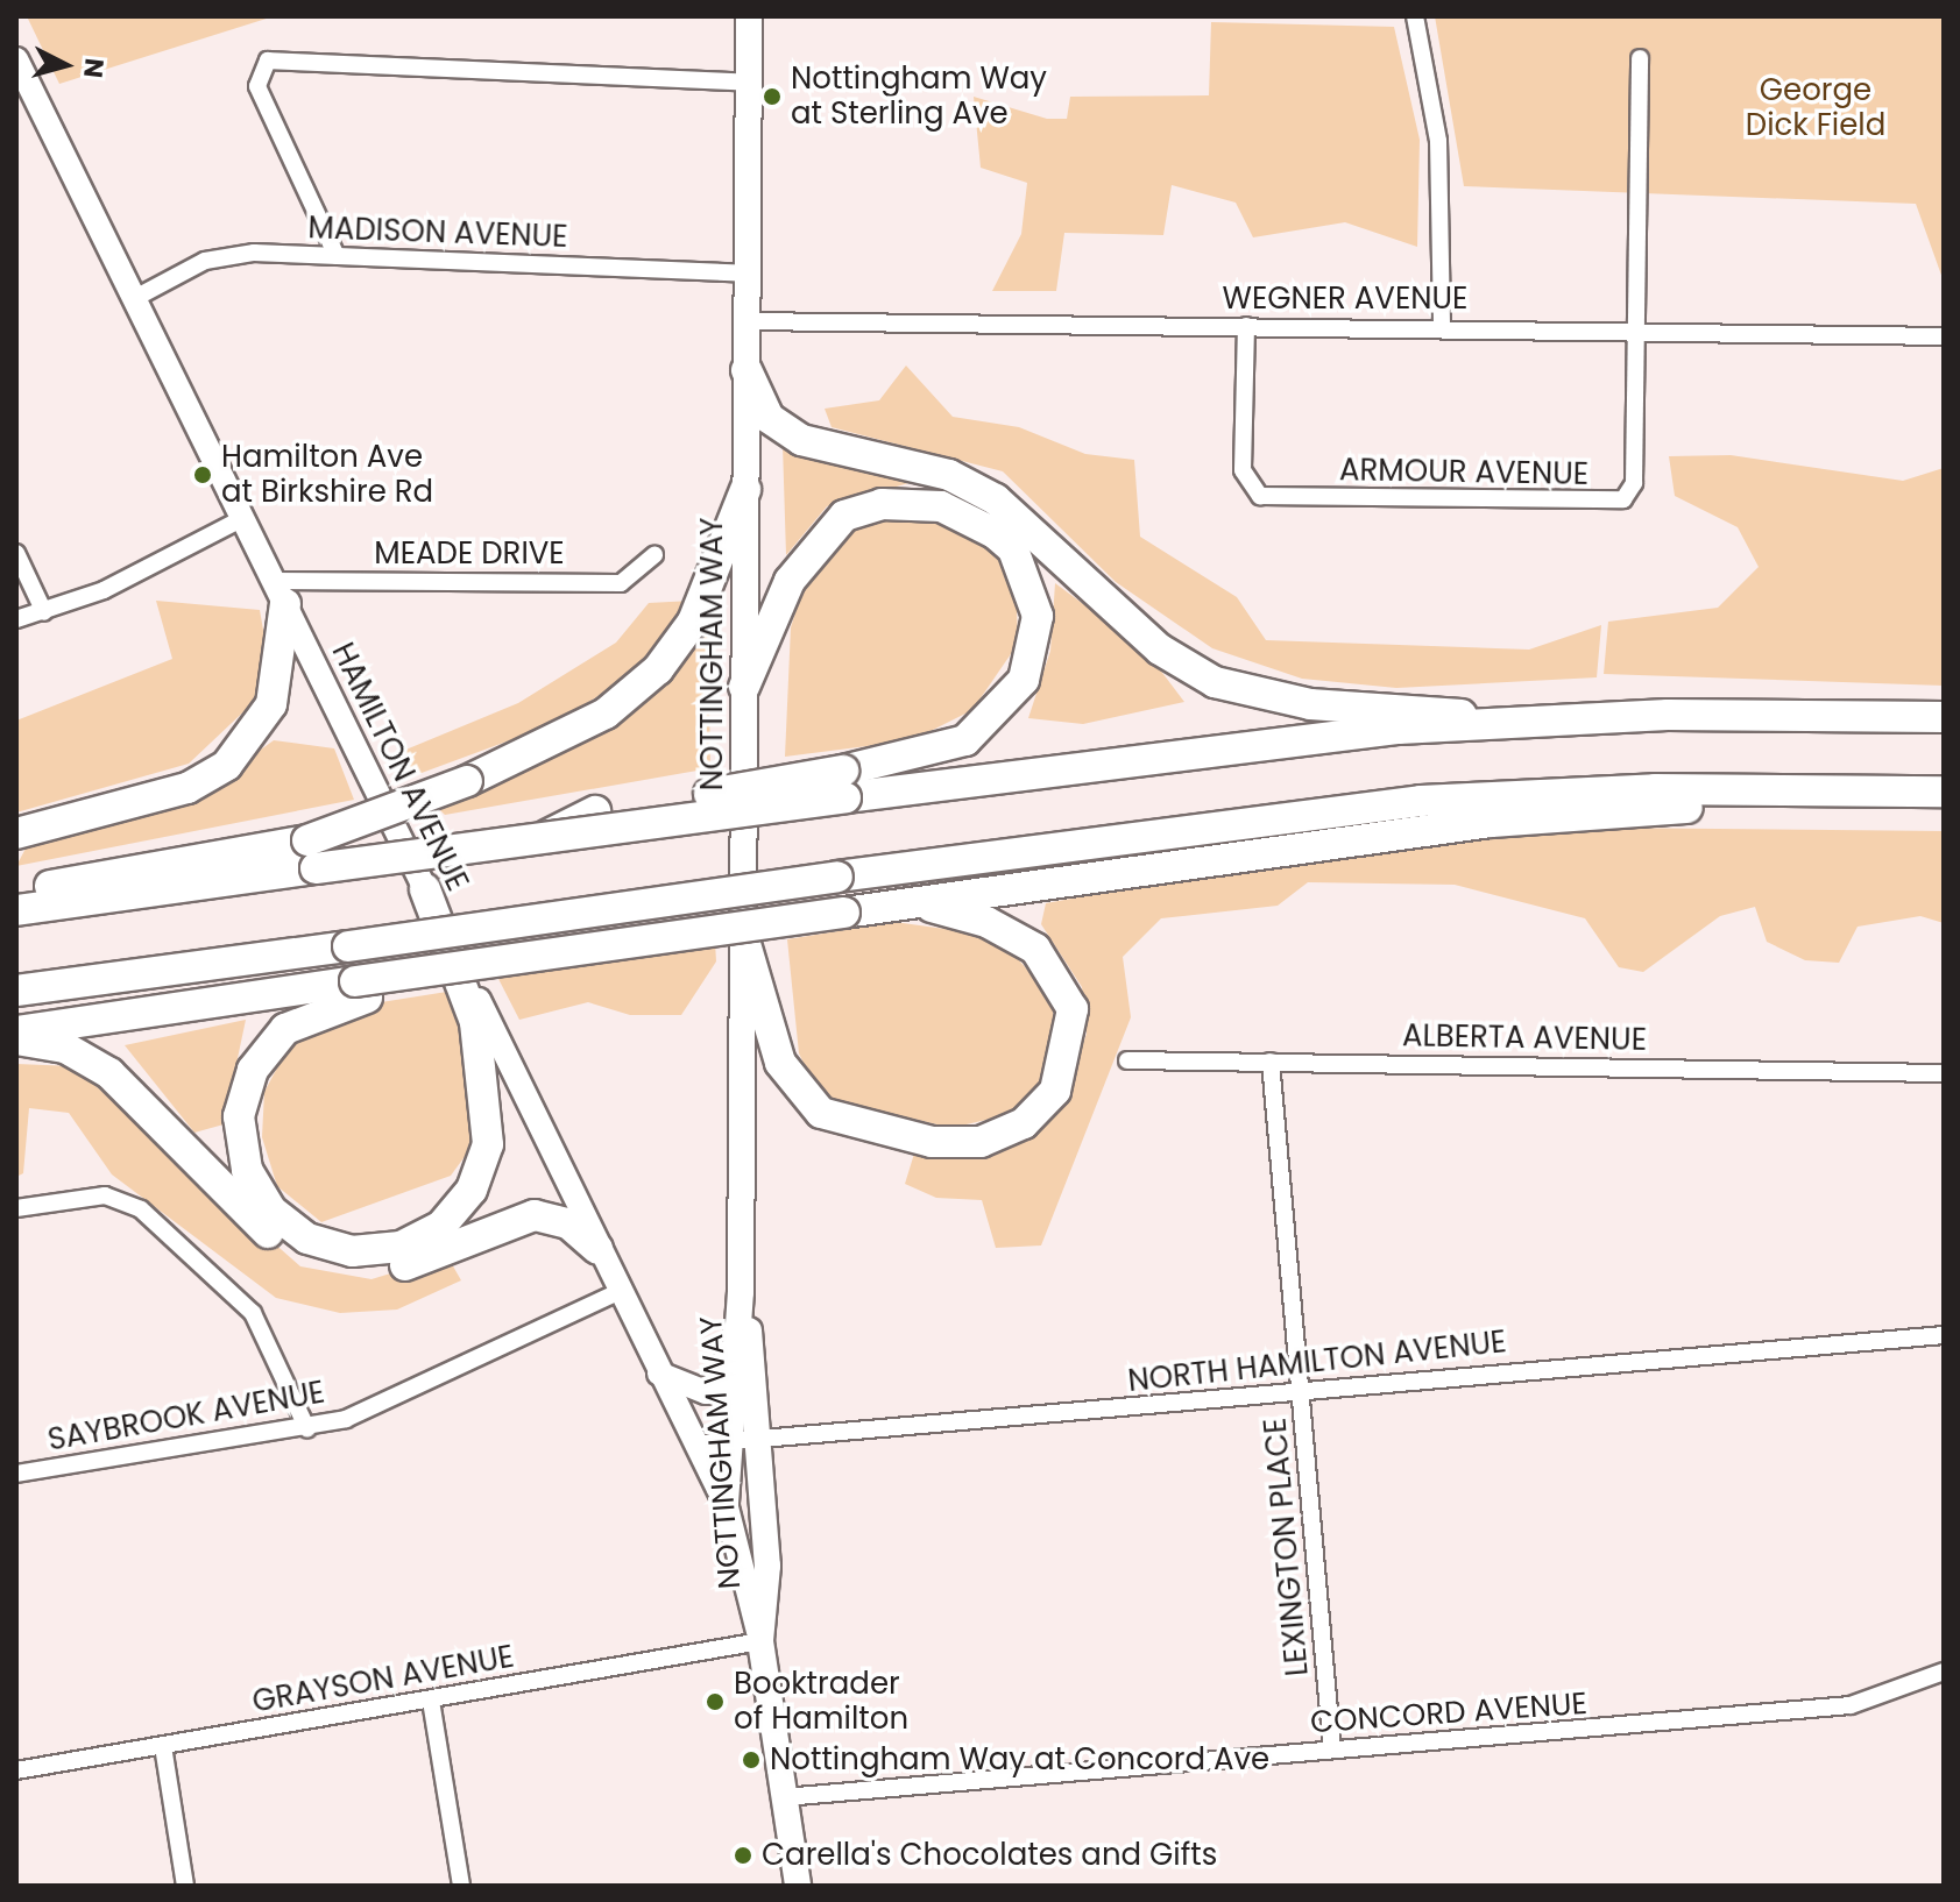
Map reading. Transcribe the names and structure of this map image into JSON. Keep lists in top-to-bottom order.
{
  "streets": {
    "main road": ["NOTTINGHAM WAY", "HAMILTON AVENUE"],
    "street": [
      "MADISON AVENUE",
      "WEGNER AVENUE",
      "ARMOUR AVENUE",
      "MEADE DRIVE",
      "ALBERTA AVENUE",
      "NORTH HAMILTON AVENUE",
      "SAYBROOK AVENUE",
      "LEXINGTON PLACE",
      "GRAYSON AVENUE",
      "CONCORD AVENUE"
    ]
  },
  "crossings": [
    ["MADISON AVENUE", "NOTTINGHAM WAY"],
    ["MADISON AVENUE", "HAMILTON AVENUE"],
    ["WEGNER AVENUE", "ARMOUR AVENUE"],
    ["WEGNER AVENUE", "NOTTINGHAM WAY"],
    ["MEADE DRIVE", "HAMILTON AVENUE"],
    ["NOTTINGHAM WAY", "HAMILTON AVENUE"],
    ["NOTTINGHAM WAY", "NORTH HAMILTON AVENUE"],
    ["NOTTINGHAM WAY", "GRAYSON AVENUE"],
    ["NOTTINGHAM WAY", "CONCORD AVENUE"],
    ["HAMILTON AVENUE", "NORTH HAMILTON AVENUE"],
    ["HAMILTON AVENUE", "SAYBROOK AVENUE"],
    ["HAMILTON AVENUE", "GRAYSON AVENUE"],
    ["ALBERTA AVENUE", "LEXINGTON PLACE"],
    ["NORTH HAMILTON AVENUE", "LEXINGTON PLACE"],
    ["LEXINGTON PLACE", "CONCORD AVENUE"]
  ],
  "parks": ["George Dick Field"],
  "places": [
    "Nottingham Way at Sterling Ave",
    "Hamilton Ave at Birkshire Rd",
    "Booktrader of Hamilton",
    "Nottingham Way at Concord Ave",
    "Carella's Chocolates and Gifts"
  ],
  "north": "right"
}
